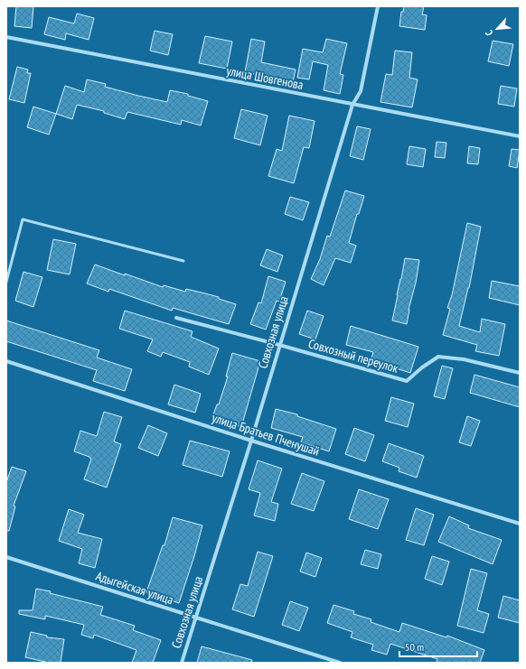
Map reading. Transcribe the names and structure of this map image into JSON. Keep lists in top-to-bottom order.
{
  "streets": {
    "street": [
      "улица Шовгенова",
      "Совхозная улица",
      "Совхозный переулок",
      "улица Братьев Пченушай",
      "Адыгейская улица"
    ]
  },
  "crossings": [
    ["улица Шовгенова", "Совхозная улица"],
    ["Совхозная улица", "Совхозный переулок"],
    ["Совхозная улица", "улица Братьев Пченушай"],
    ["Совхозная улица", "Адыгейская улица"]
  ],
  "scale_bar": "50 m",
  "north": "bottom left"
}
